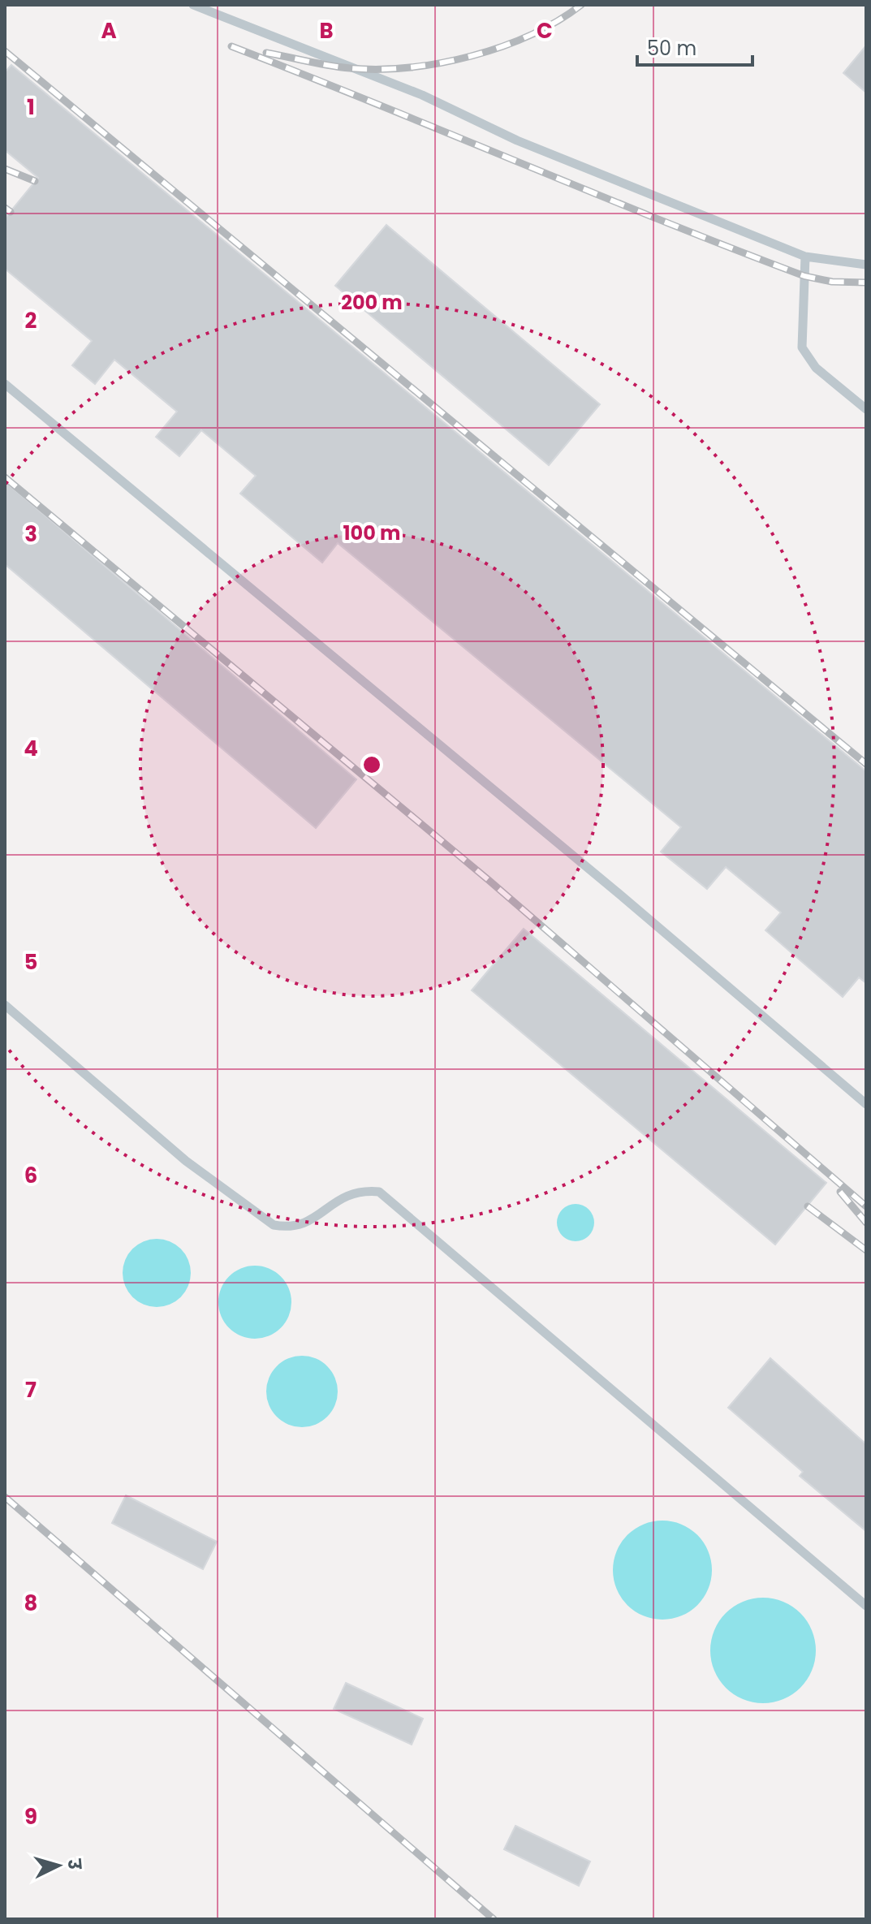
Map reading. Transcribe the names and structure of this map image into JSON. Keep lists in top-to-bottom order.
{
  "scale_bar": "50 m",
  "north": "right",
  "grid": {
    "columns": ["A", "B", "C"],
    "rows": [
      "1",
      "2",
      "3",
      "4",
      "5",
      "6",
      "7",
      "8",
      "9"
    ]
  },
  "rings": ["200 m", "100 m"]
}
